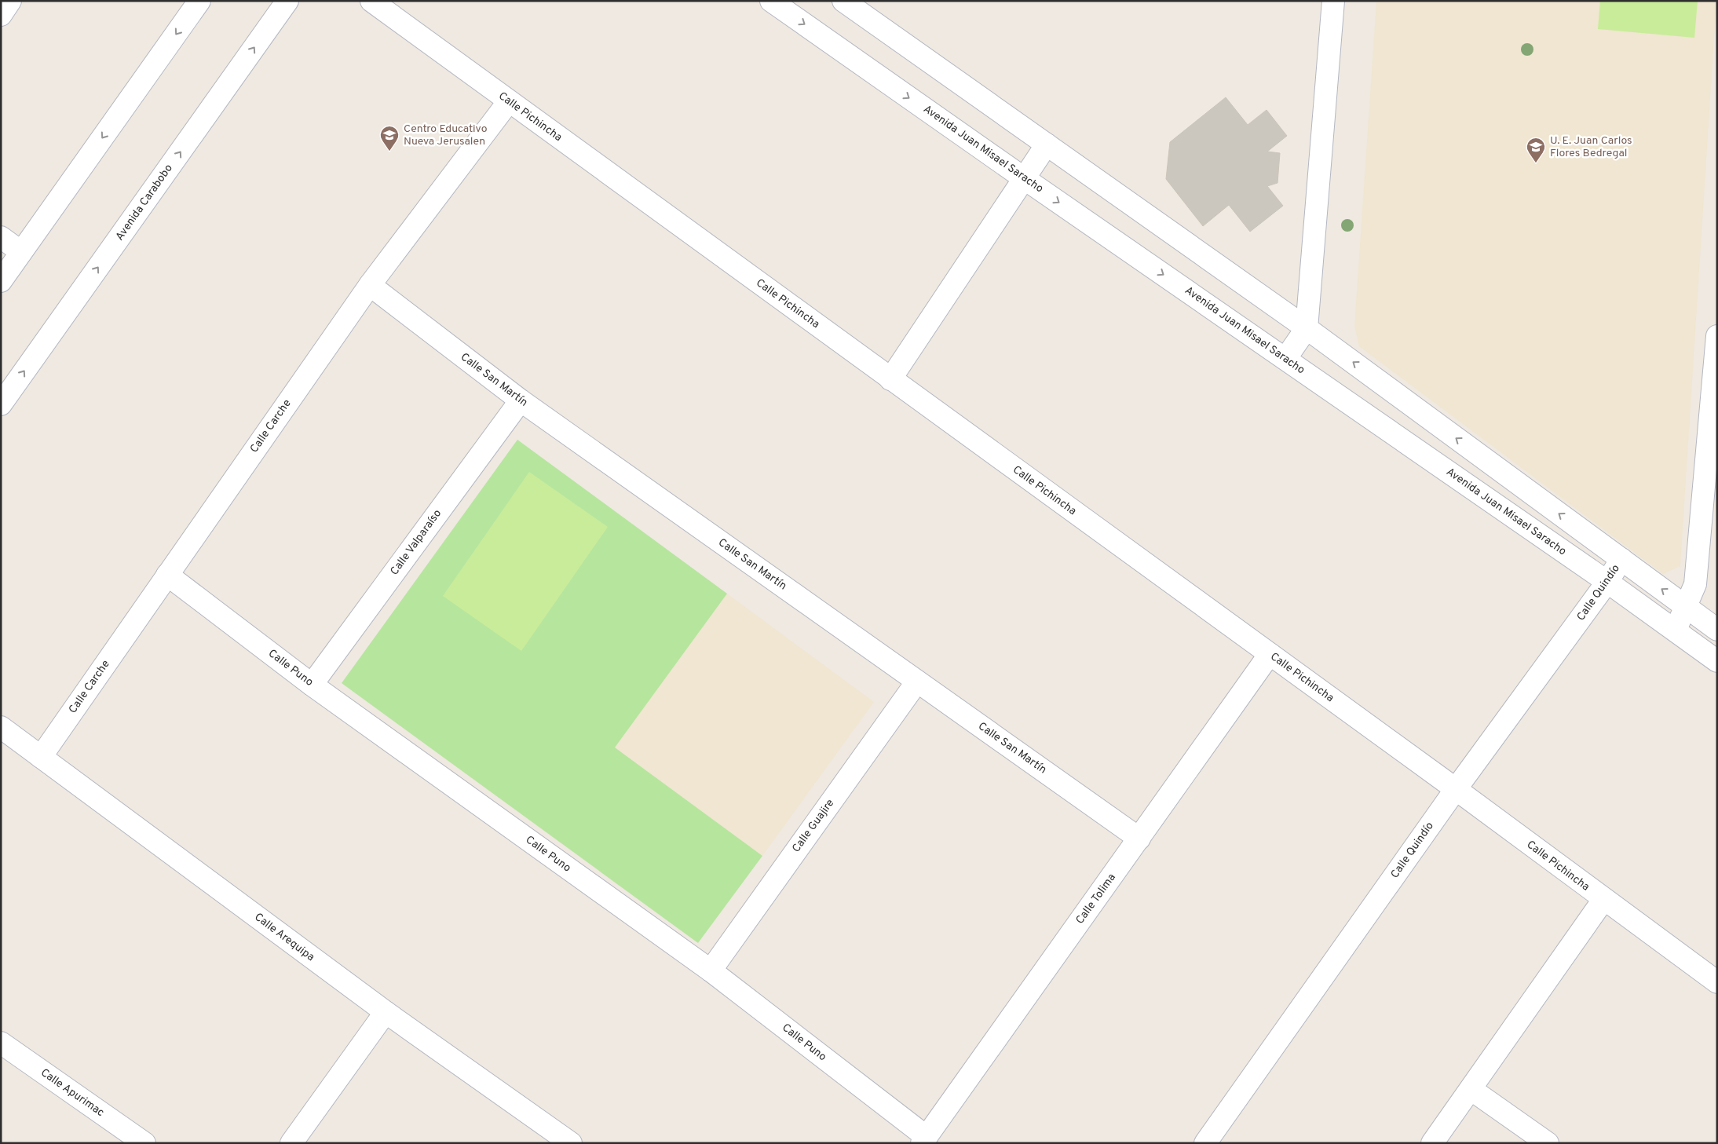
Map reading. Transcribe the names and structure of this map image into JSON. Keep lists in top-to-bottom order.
{
  "streets": {
    "street": [
      "Calle Pichincha",
      "Avenida Juan Misael Saracho",
      "Avenida Carabobo",
      "Calle San Martín",
      "Calle Carche",
      "Calle Valparaíso",
      "Calle Quindío",
      "Calle Puno",
      "Calle Guajire",
      "Calle Tolima",
      "Calle Arequipa",
      "Calle Apurimac"
    ]
  },
  "crossings": [
    ["Calle Pichincha", "Calle Carche"],
    ["Calle Pichincha", "Calle Quindío"],
    ["Calle Pichincha", "Calle Tolima"],
    ["Avenida Juan Misael Saracho", "Calle Quindío"],
    ["Calle San Martín", "Calle Carche"],
    ["Calle San Martín", "Calle Valparaíso"],
    ["Calle San Martín", "Calle Guajire"],
    ["Calle San Martín", "Calle Tolima"],
    ["Calle Carche", "Calle Puno"],
    ["Calle Carche", "Calle Arequipa"],
    ["Calle Valparaíso", "Calle Puno"],
    ["Calle Puno", "Calle Guajire"],
    ["Calle Puno", "Calle Tolima"]
  ],
  "places": {
    "school or university": ["Centro Educativo Nueva Jerusalen", "U. E. Juan Carlos Flores Bedregal"]
  }
}
